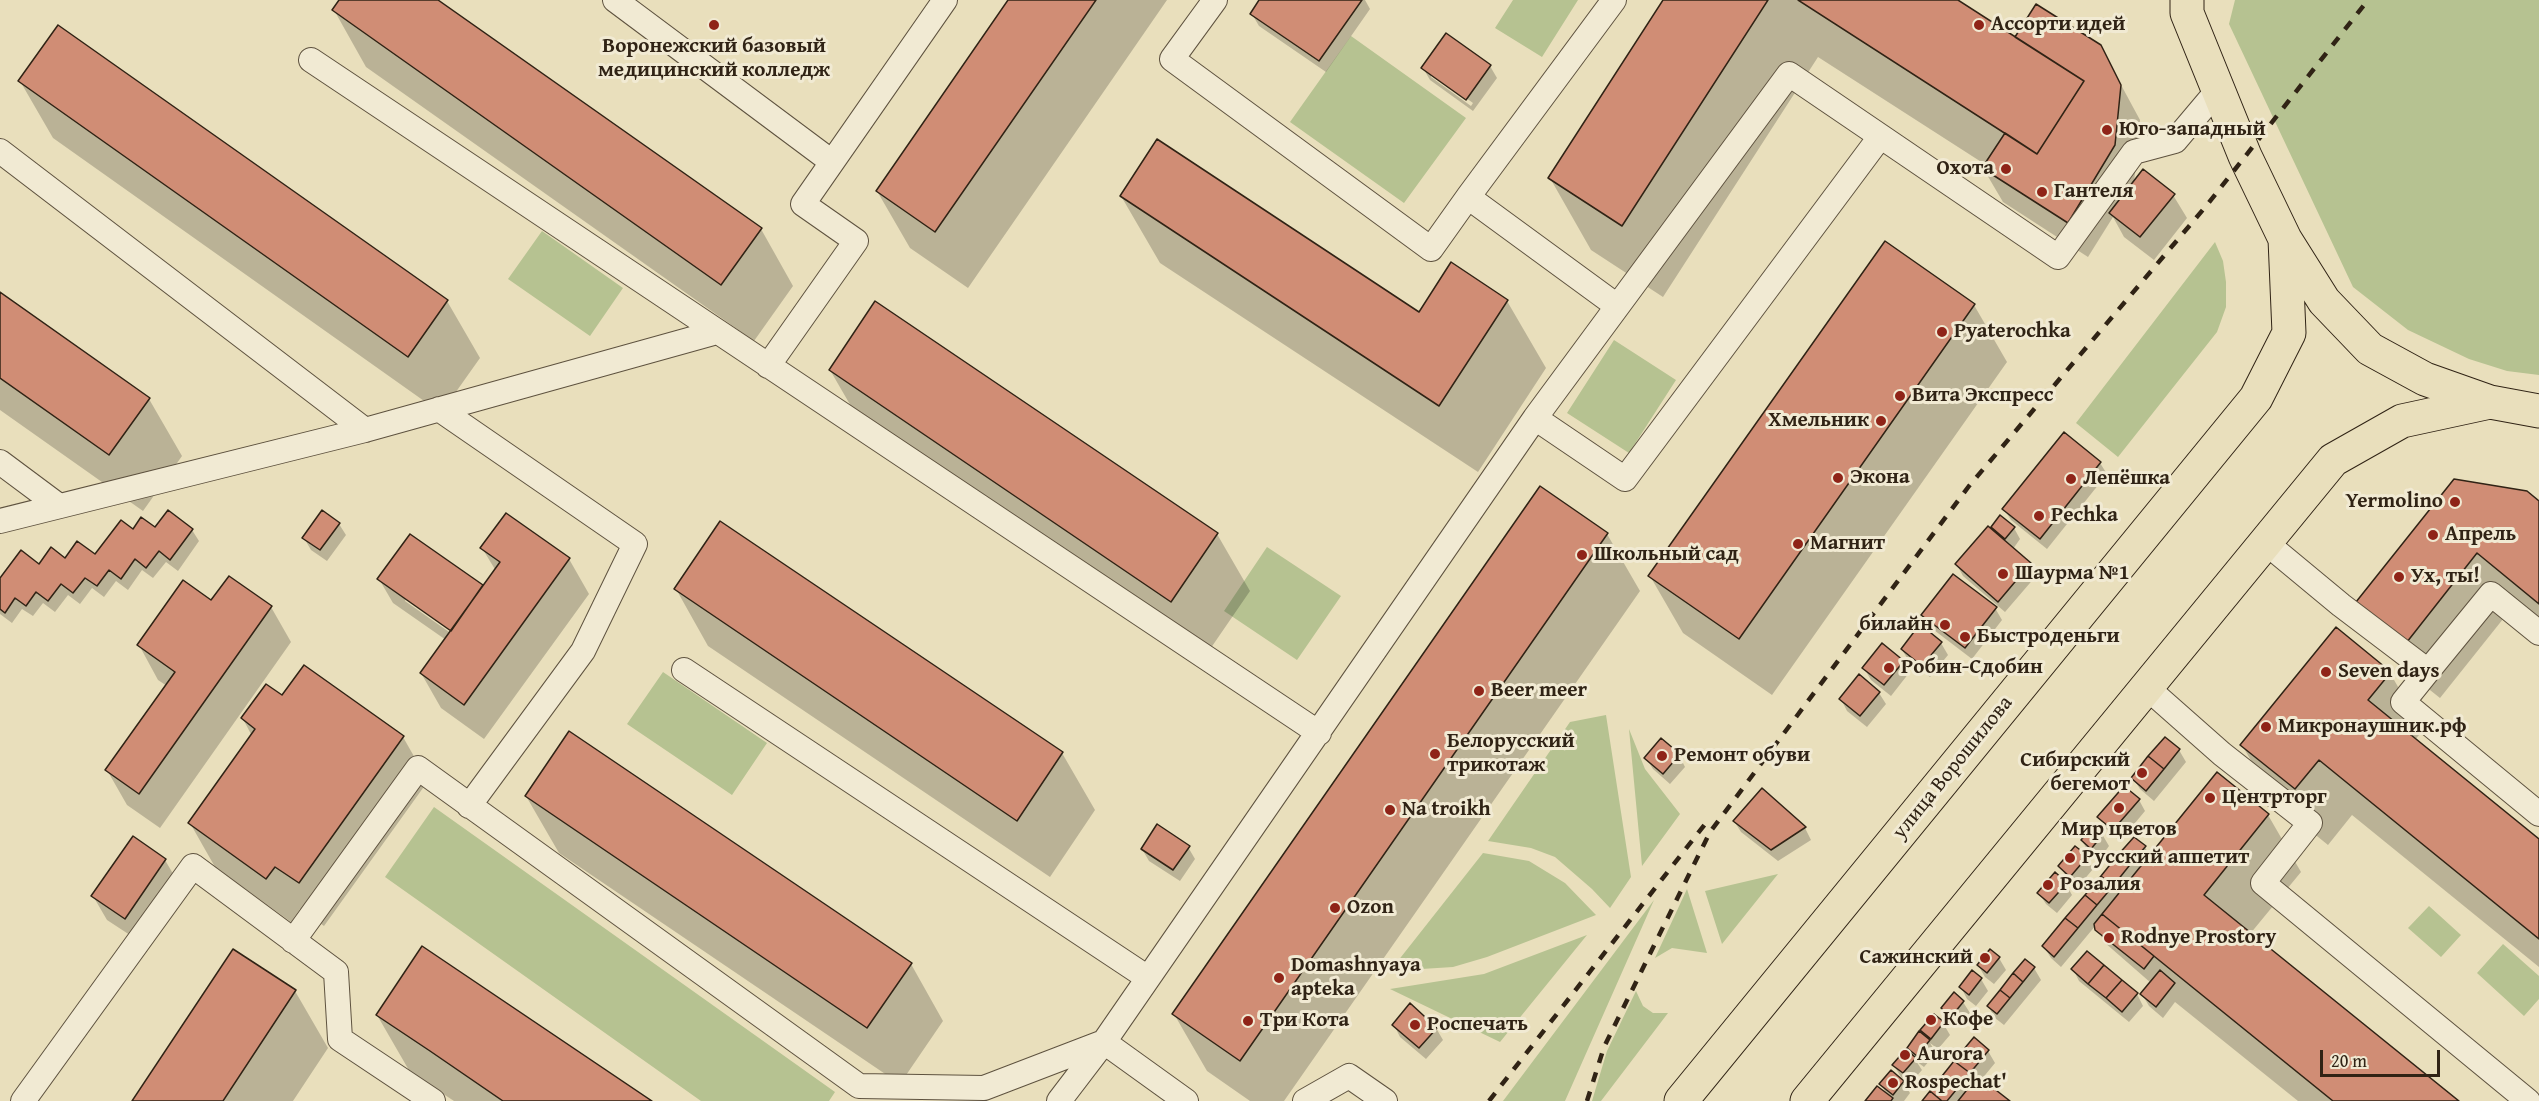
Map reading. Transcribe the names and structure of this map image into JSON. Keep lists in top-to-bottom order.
{
  "streets": {
    "main road": ["улица Ворошилова"]
  },
  "places": [
    "Воронежский базовый медицинский колледж",
    "Ассорти идей",
    "Юго-западный",
    "Охота",
    "Гантеля",
    "Pyaterochka",
    "Вита Экспресс",
    "Хмельник",
    "Экона",
    "Лепёшка",
    "Yermolino",
    "Pechka",
    "Апрель",
    "Магнит",
    "Школьный сад",
    "Шаурма №1",
    "Ух, ты!",
    "билайн",
    "Быстроденьги",
    "Робин-Сдобин",
    "Seven days",
    "Beer meer",
    "Микронаушник.рф",
    "Белорусский трикотаж",
    "Ремонт обуви",
    "Сибирский бегемот",
    "Центрторг",
    "Мир цветов",
    "Na troikh",
    "Русский аппетит",
    "Розалия",
    "Ozon",
    "Rodnye Prostory",
    "Сажинский",
    "Domashnyaya apteka",
    "Кофе",
    "Три Кота",
    "Роспечать",
    "Aurora",
    "Rospechat'"
  ],
  "scale_bar": "20 m"
}
